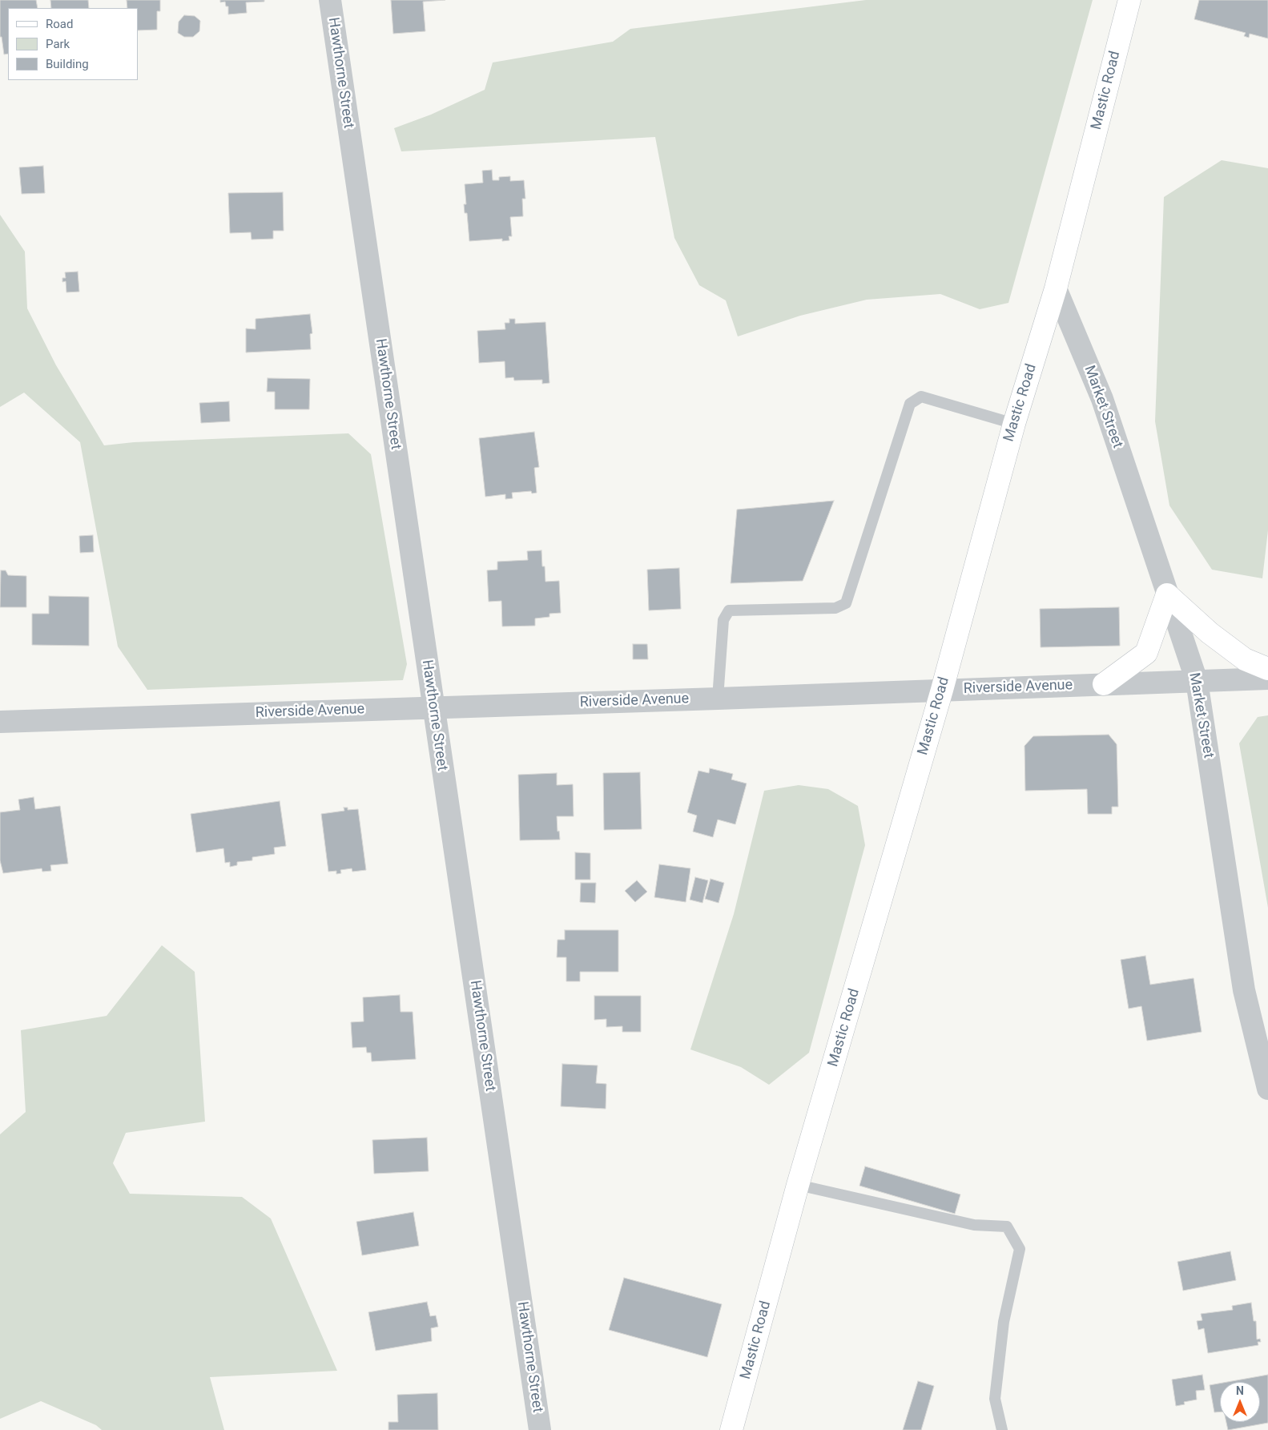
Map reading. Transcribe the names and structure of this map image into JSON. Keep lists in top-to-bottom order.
{
  "streets": {
    "main road": ["Mastic Road"],
    "street": ["Hawthorne Street", "Market Street", "Riverside Avenue"]
  },
  "crossings": [
    ["Hawthorne Street", "Riverside Avenue"],
    ["Mastic Road", "Market Street"],
    ["Mastic Road", "Riverside Avenue"],
    ["Market Street", "Riverside Avenue"]
  ],
  "legend": ["Road", "Park", "Building"],
  "north": "top"
}
